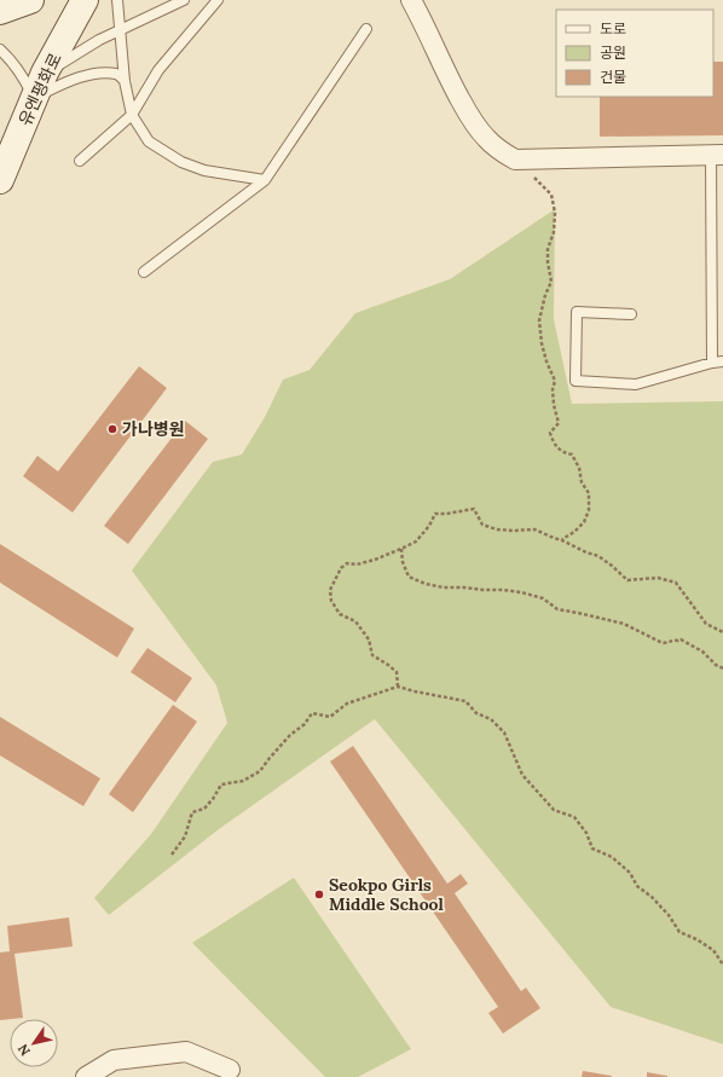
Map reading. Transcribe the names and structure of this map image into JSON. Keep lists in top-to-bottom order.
{
  "streets": {
    "main road": ["유엔평화로"]
  },
  "places": ["가나병원", "Seokpo Girls Middle School"],
  "legend": ["도로", "공원", "건물"],
  "north": "bottom left"
}
